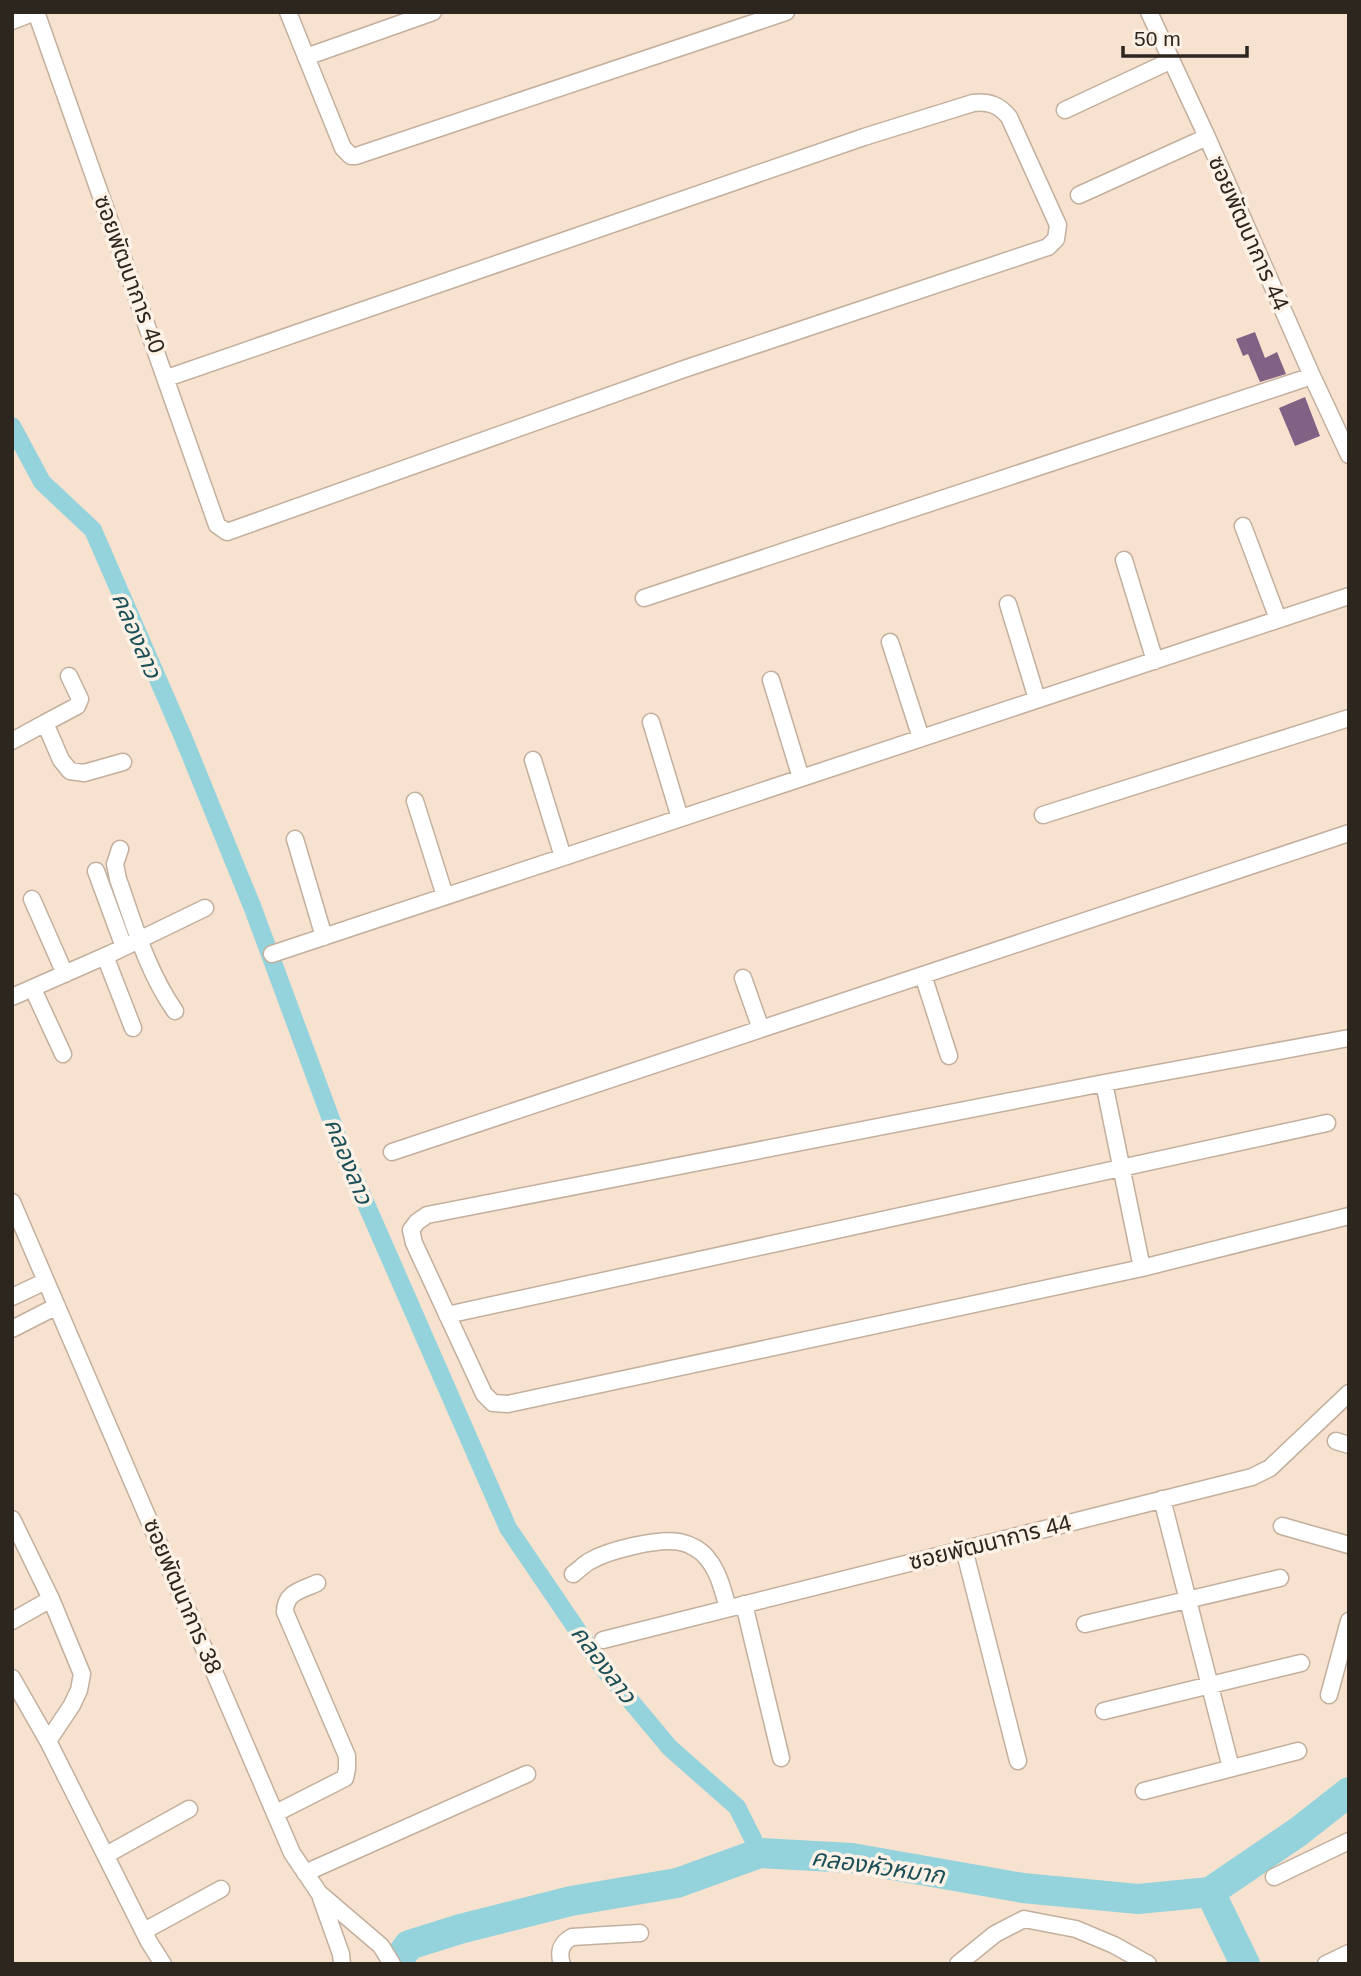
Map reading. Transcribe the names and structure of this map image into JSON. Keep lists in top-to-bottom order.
{
  "streets": {
    "street": ["ซอยพัฒนาการ 44", "ซอยพัฒนาการ 40", "ซอยพัฒนาการ 38"]
  },
  "water": ["คลองลาว", "คลองหัวหมาก"],
  "scale_bar": "50 m"
}
